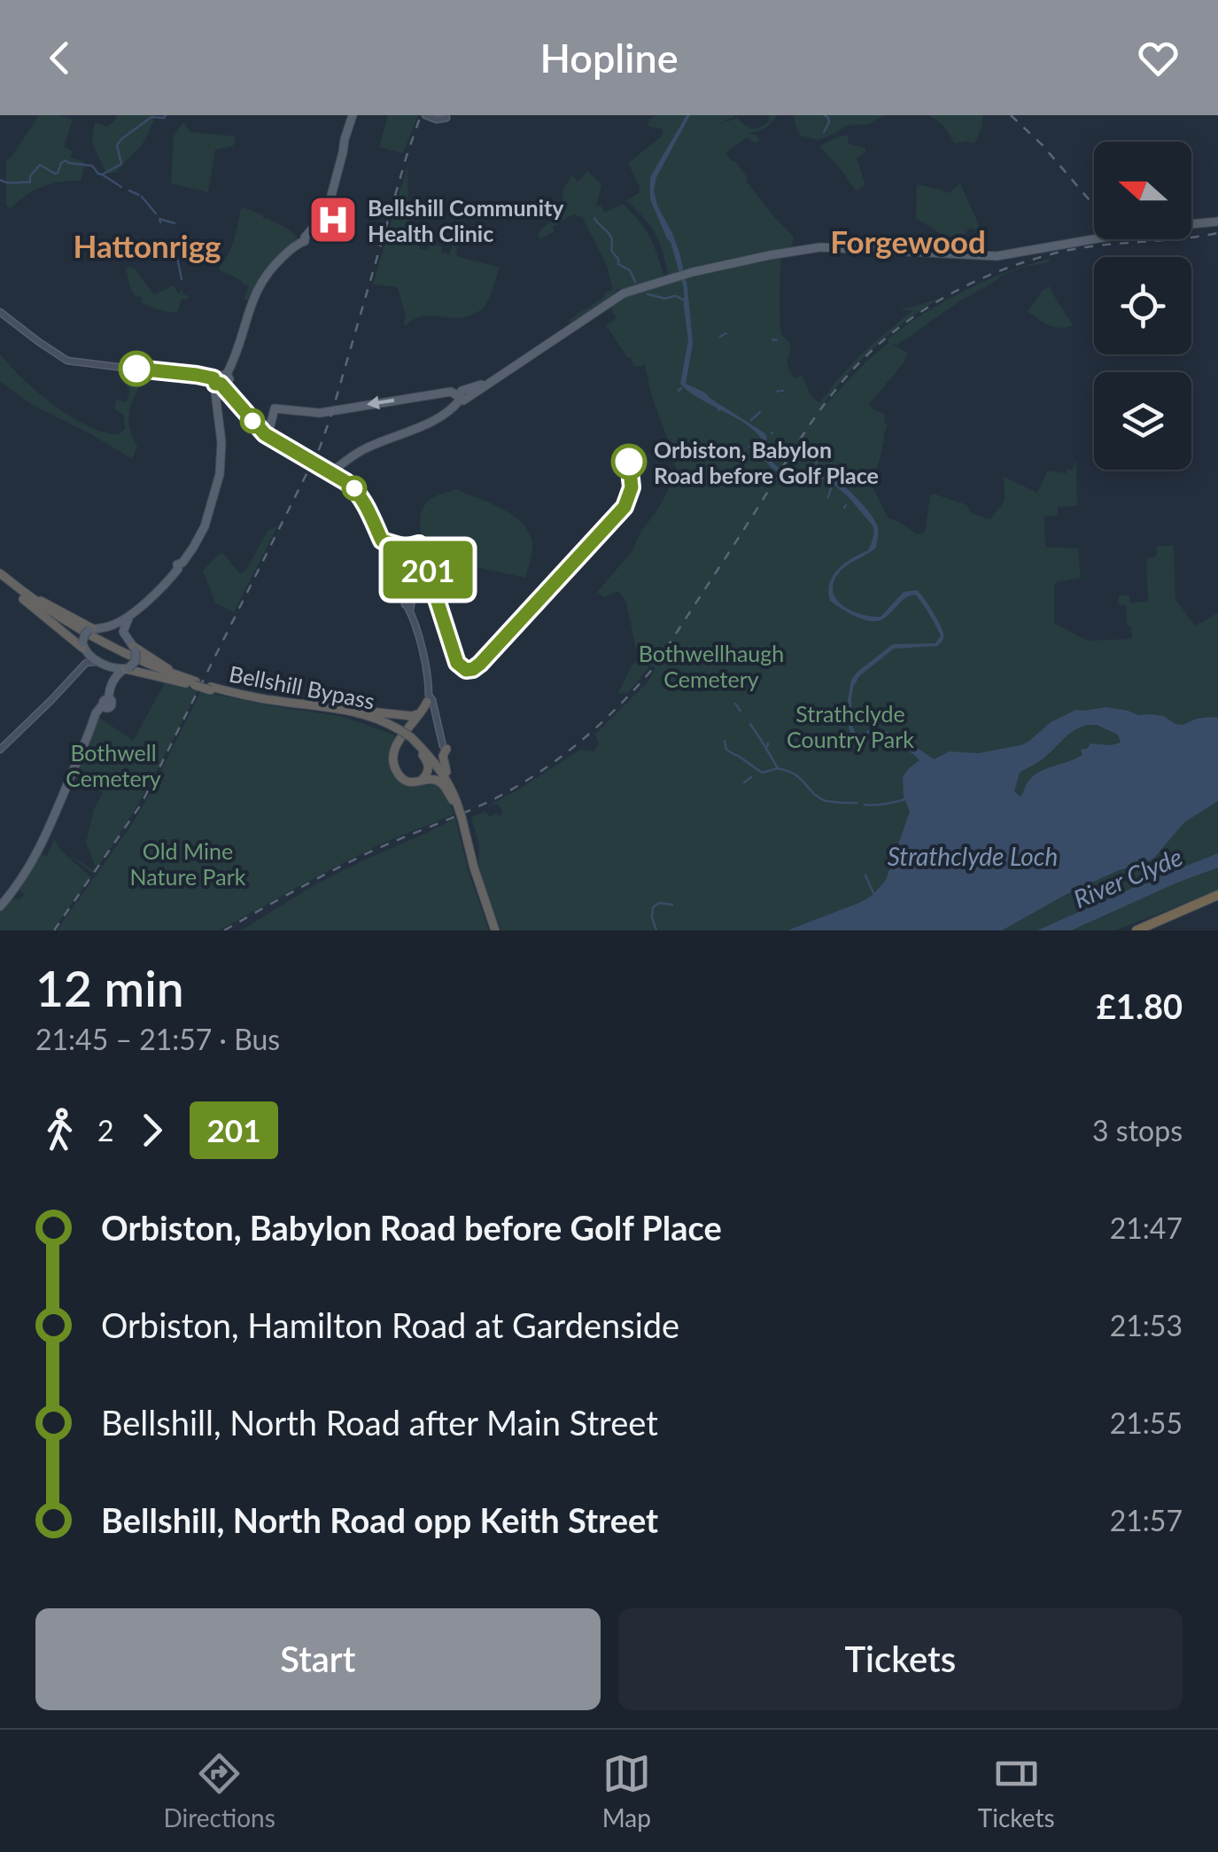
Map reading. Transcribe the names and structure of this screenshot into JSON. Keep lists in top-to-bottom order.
{
  "streets": {
    "highway": ["Bellshill Bypass"]
  },
  "districts": ["Forgewood", "Hattonrigg"],
  "water": ["Strathclyde Loch", "River Clyde"],
  "parks": [
    "Bothwellhaugh Cemetery",
    "Strathclyde Country Park",
    "Bothwell Cemetery",
    "Old Mine Nature Park"
  ],
  "places": {
    "hospital": ["Bellshill Community Health Clinic"],
    "other": ["Orbiston, Babylon Road before Golf Place"]
  },
  "lines": ["bus line 201"],
  "north": "left",
  "page": {
    "header": "Hopline",
    "on_map": "201",
    "heading": ["12 min", "21:45 – 21:57 · Bus", "£1.80"],
    "legs": ["2", "201", "3 stops"],
    "list": [
      {
        "name": "Orbiston, Babylon Road before Golf Place",
        "value": "21:47"
      },
      {
        "name": "Orbiston, Hamilton Road at Gardenside",
        "value": "21:53"
      },
      {
        "name": "Bellshill, North Road after Main Street",
        "value": "21:55"
      },
      {
        "name": "Bellshill, North Road opp Keith Street",
        "value": "21:57"
      }
    ],
    "buttons": ["Start", "Tickets"],
    "tabs": ["Directions", "Map", "Tickets"]
  }
}
